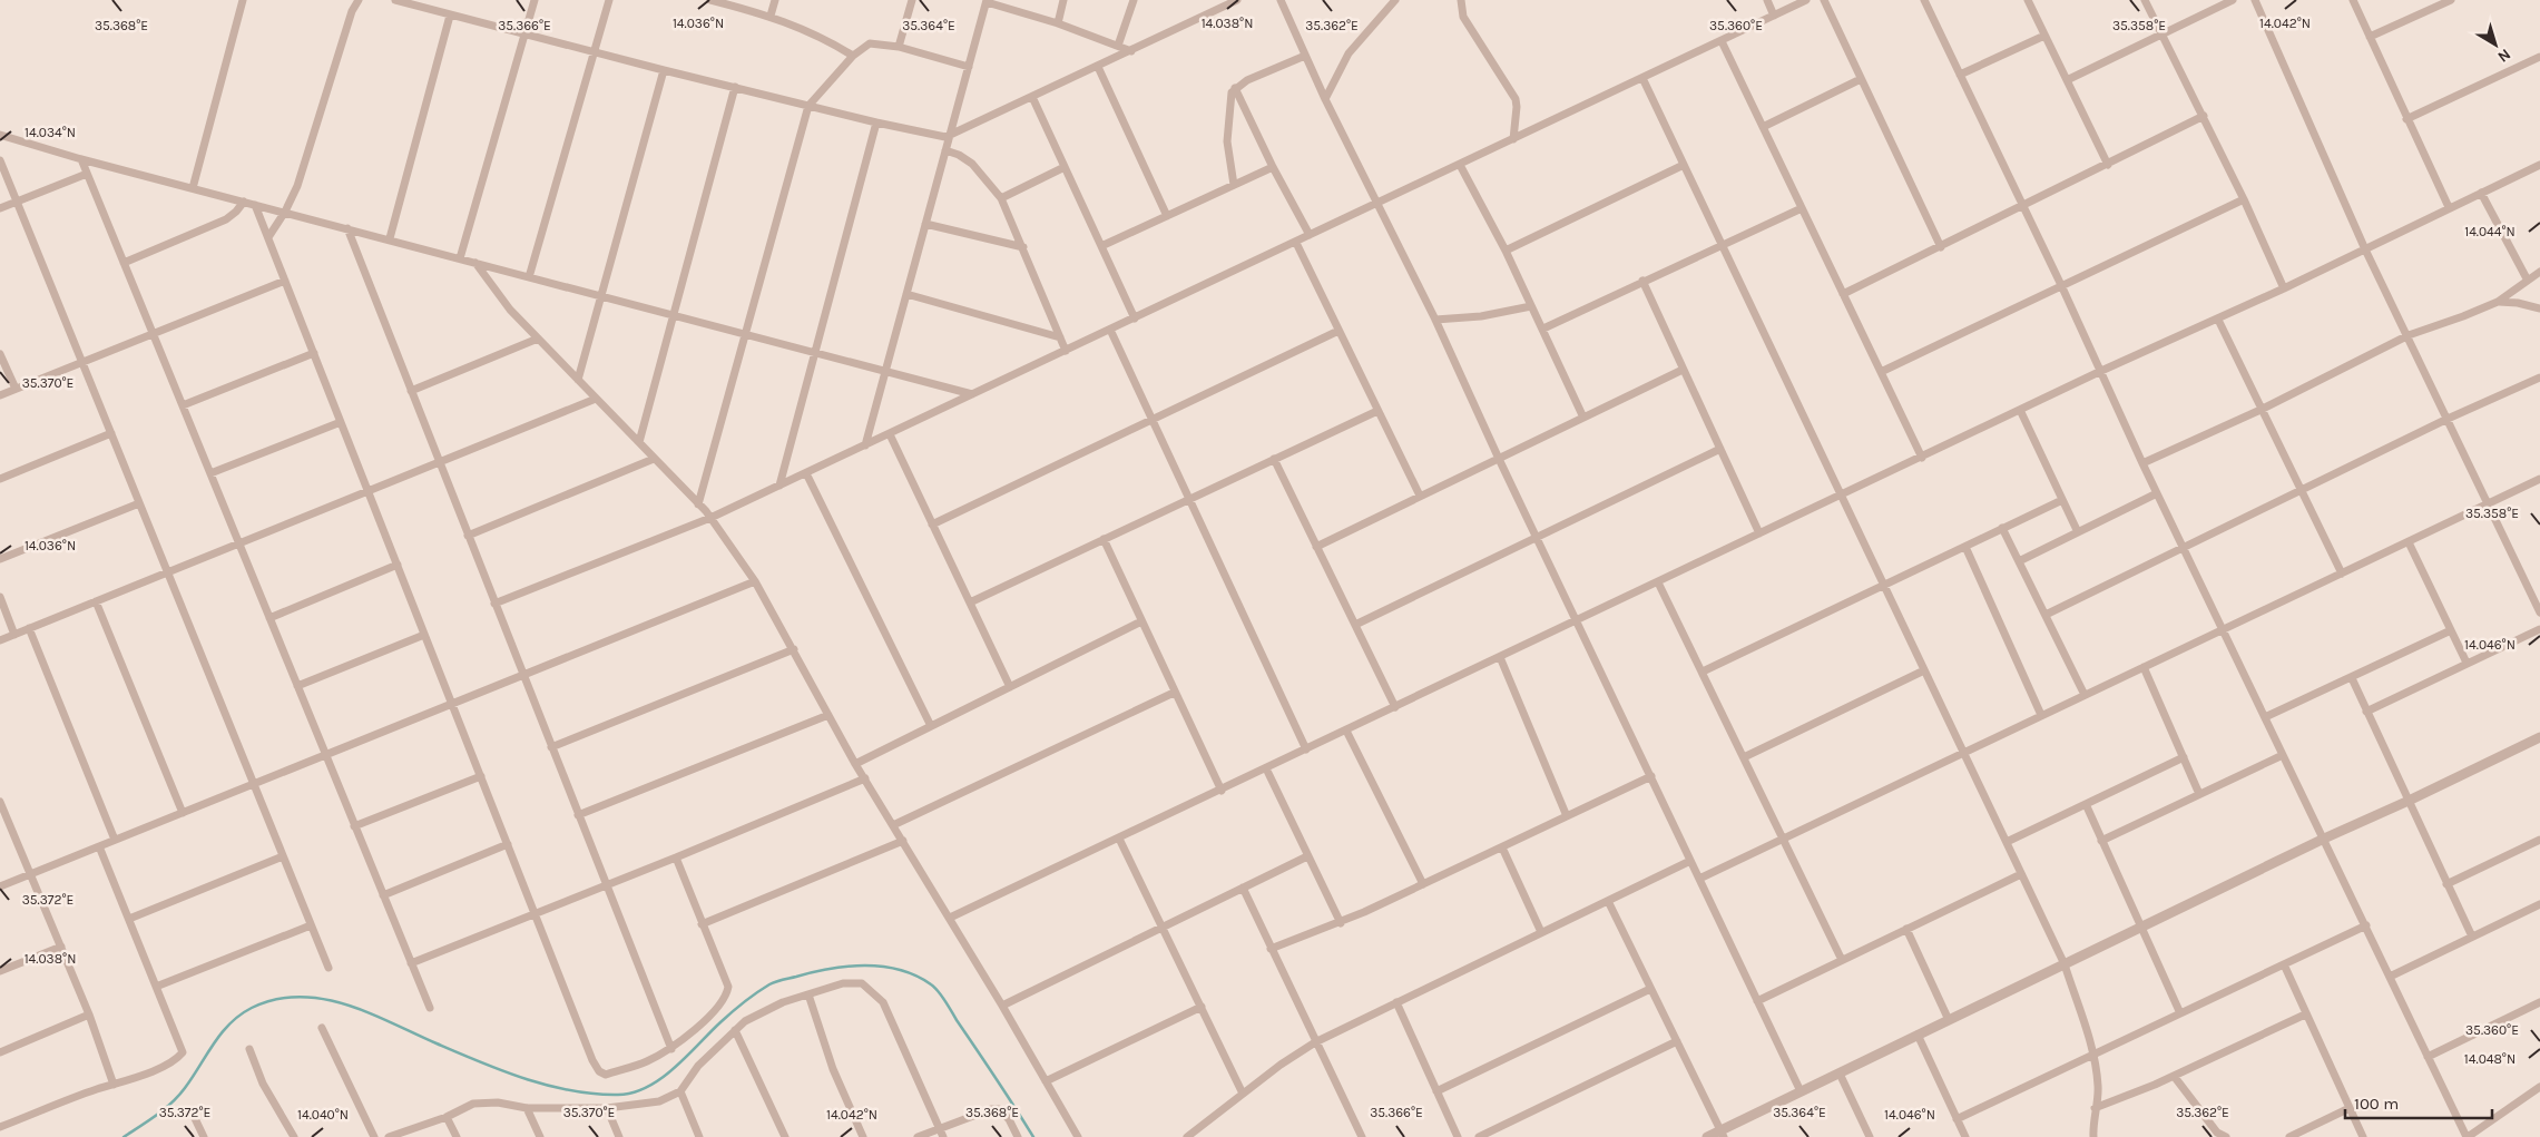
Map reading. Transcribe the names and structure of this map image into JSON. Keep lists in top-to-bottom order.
{
  "scale_bar": "100 m",
  "north": "bottom right",
  "coordinates": [
    "14.036°N",
    "14.038°N",
    "14.042°N",
    "35.368°E",
    "35.366°E",
    "35.364°E",
    "35.362°E",
    "35.358°E",
    "35.360°E",
    "14.034°N",
    "14.044°N",
    "35.370°E",
    "14.046°N",
    "35.372°E",
    "14.048°N",
    "14.040°N"
  ]
}
